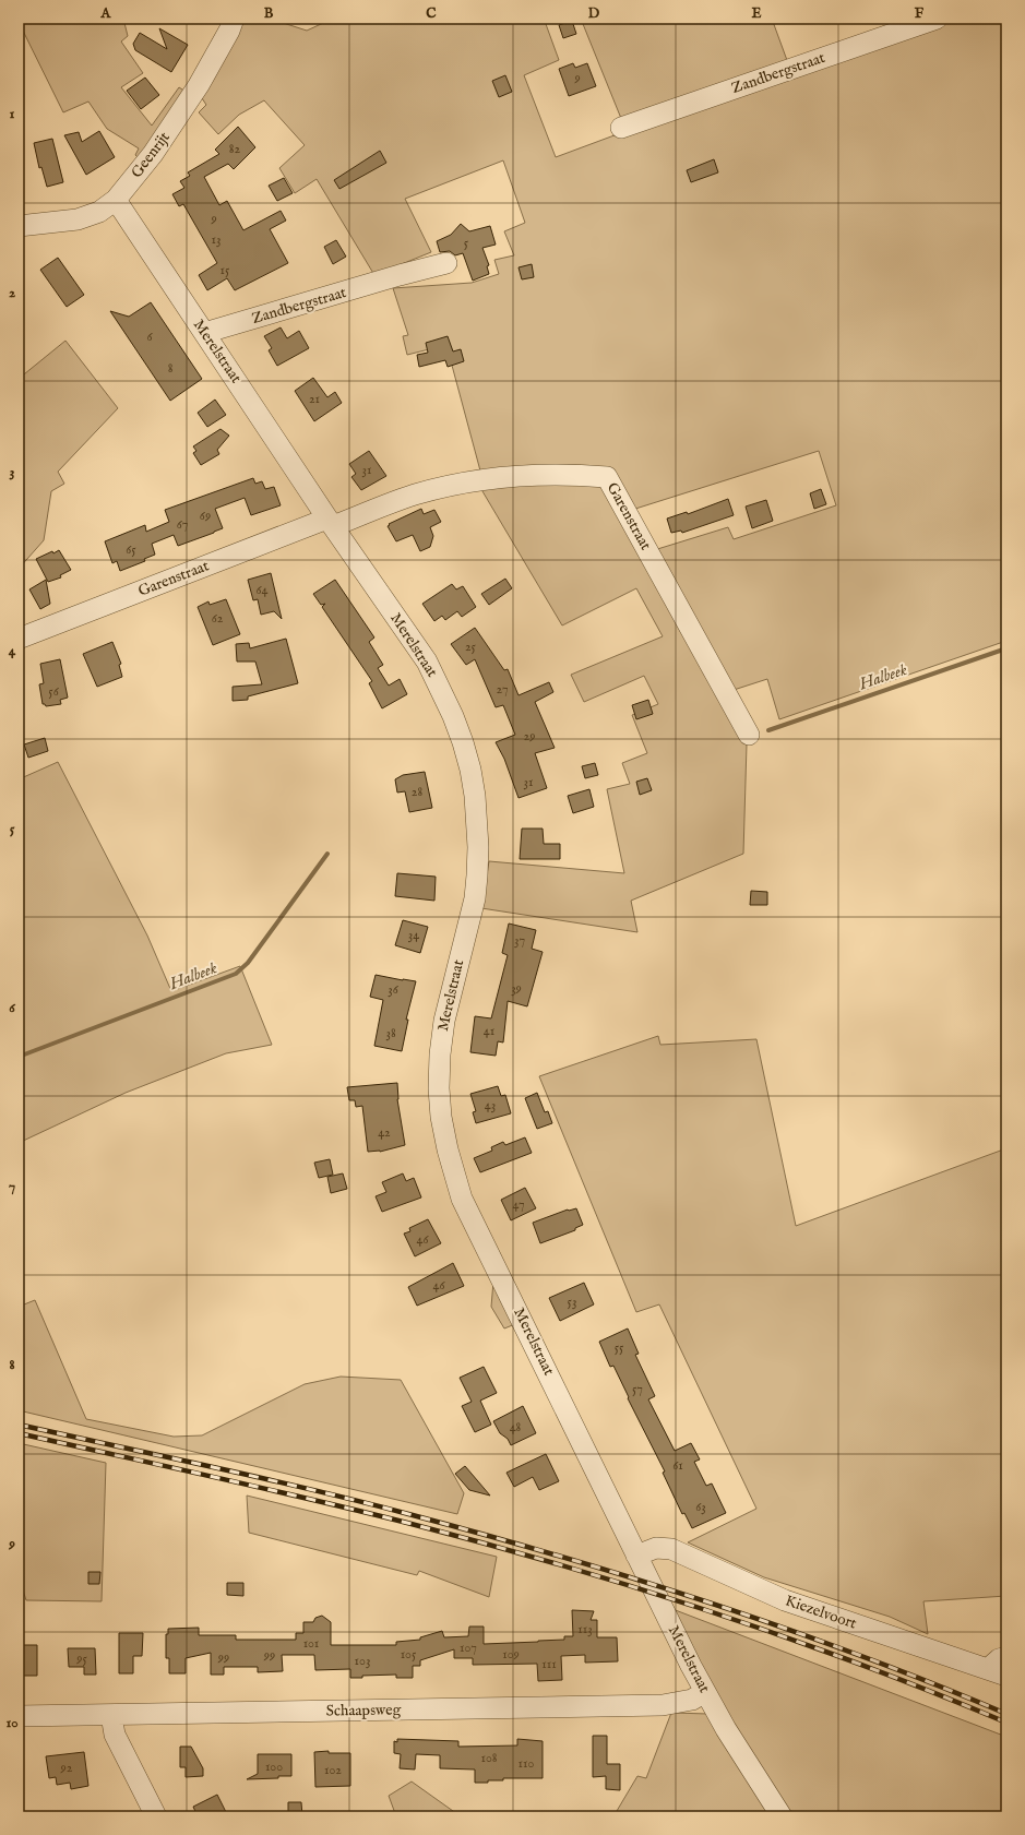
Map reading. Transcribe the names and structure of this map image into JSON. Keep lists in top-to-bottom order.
{
  "streets": {
    "street": [
      "Zandbergstraat",
      "Geenrijt",
      "Merelstraat",
      "Garenstraat",
      "Kiezelvoort",
      "Schaapsweg"
    ]
  },
  "crossings": [
    ["Zandbergstraat", "Merelstraat"],
    ["Geenrijt", "Merelstraat"],
    ["Merelstraat", "Garenstraat"],
    ["Merelstraat", "Kiezelvoort"],
    ["Merelstraat", "Schaapsweg"]
  ],
  "water": ["Halbeek"],
  "house_numbers": [
    "9",
    "82",
    "9",
    "13",
    "5",
    "15",
    "6",
    "8",
    "21",
    "31",
    "69",
    "67",
    "65",
    "64",
    "62",
    "25",
    "27",
    "56",
    "29",
    "31",
    "28",
    "34",
    "37",
    "39",
    "36",
    "41",
    "38",
    "43",
    "42",
    "47",
    "46",
    "46",
    "53",
    "55",
    "57",
    "48",
    "61",
    "63",
    "113",
    "101",
    "107",
    "105",
    "109",
    "99",
    "99",
    "95",
    "103",
    "111",
    "108",
    "110",
    "100",
    "92",
    "102"
  ],
  "grid": {
    "columns": [
      "A",
      "B",
      "C",
      "D",
      "E",
      "F"
    ],
    "rows": [
      "1",
      "2",
      "3",
      "4",
      "5",
      "6",
      "7",
      "8",
      "9",
      "10"
    ]
  }
}
